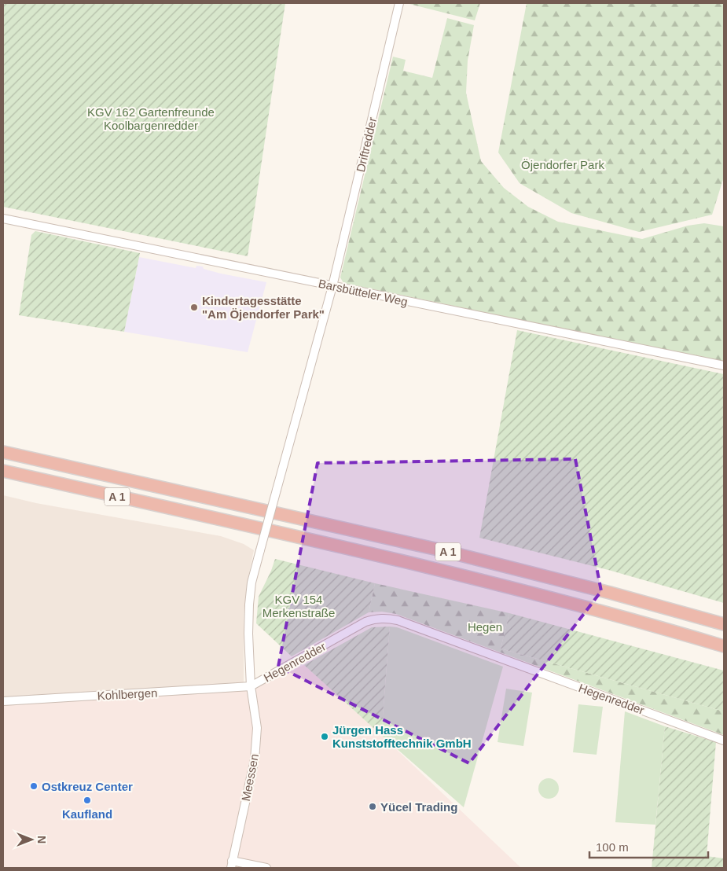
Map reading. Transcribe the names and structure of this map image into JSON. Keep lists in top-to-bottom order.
{
  "streets": {
    "highway": ["A 1"],
    "street": [
      "Driftredder",
      "Barsbütteler Weg",
      "Hegenredder",
      "Kohlbergen",
      "Meessen"
    ]
  },
  "crossings": [
    ["Driftredder", "Barsbütteler Weg"],
    ["Driftredder", "Hegenredder"],
    ["Barsbütteler Weg", "Hegenredder"],
    ["Hegenredder", "Kohlbergen"],
    ["Hegenredder", "Meessen"],
    ["Kohlbergen", "Meessen"]
  ],
  "parks": [
    "KGV 162 Gartenfreunde Koolbargenredder",
    "Öjendorfer Park",
    "KGV 154 Merkenstraße",
    "Hegen"
  ],
  "places": [
    "Kindertagesstätte \"Am Öjendorfer Park\"",
    "Jürgen Hass Kunststofftechnik GmbH",
    "Ostkreuz Center",
    "Kaufland",
    "Yücel Trading"
  ],
  "scale_bar": "100 m",
  "north": "right"
}
